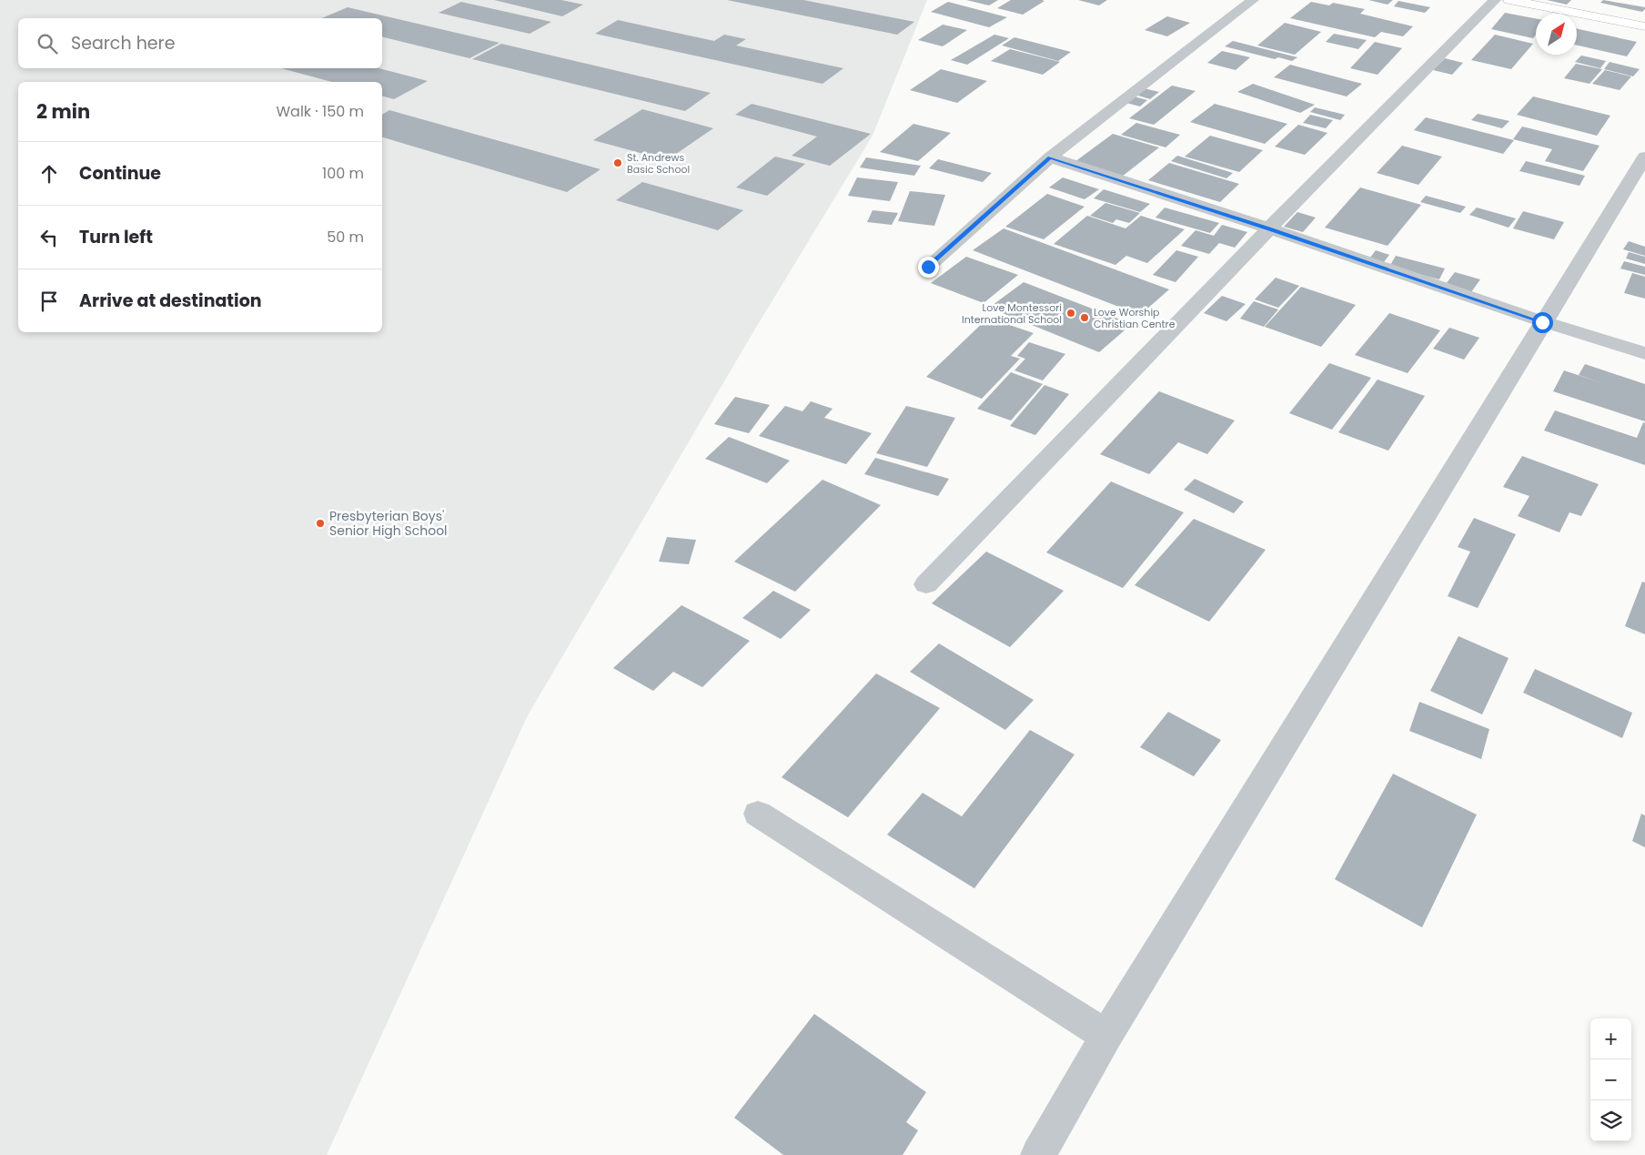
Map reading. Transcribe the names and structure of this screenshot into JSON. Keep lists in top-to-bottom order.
{
  "places": [
    "St. Andrews Basic School",
    "Love Montessori International School",
    "Love Worship Christian Centre",
    "Presbyterian Boys' Senior High School"
  ],
  "north": "top right",
  "page": {
    "search": "Search here",
    "heading": ["2 min", "Walk · 150 m"],
    "list": [
      ["Continue", "100 m"],
      ["Turn left", "50 m"],
      "Arrive at destination"
    ],
    "map_buttons": ["+", "−"]
  }
}
